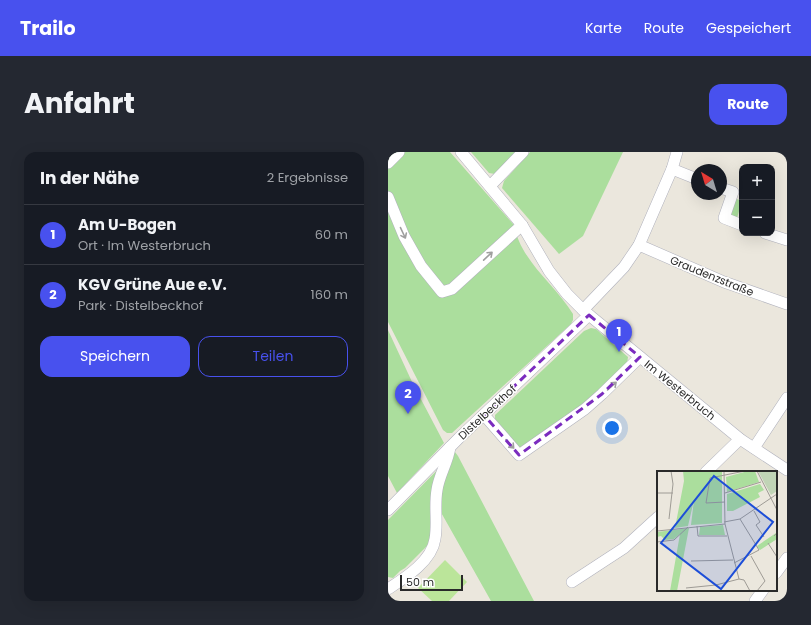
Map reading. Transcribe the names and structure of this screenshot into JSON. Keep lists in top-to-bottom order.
{
  "streets": {
    "street": ["Graudenzstraße", "Im Westerbruch", "Distelbeckhof"]
  },
  "crossings": [
    ["Graudenzstraße", "Distelbeckhof"],
    ["Im Westerbruch", "Distelbeckhof"]
  ],
  "scale_bar": "50 m",
  "north": "top left",
  "page": {
    "header": "Trailo",
    "nav": ["Karte", "Route", "Gespeichert"],
    "title": "Anfahrt",
    "buttons": [
      "Route",
      ["Speichern", "Teilen"]
    ],
    "heading": ["In der Nähe", "2 Ergebnisse"],
    "map_buttons": ["+", "−"],
    "list": [
      {
        "mark": "1",
        "name": "Am U-Bogen",
        "note": "Ort · Im Westerbruch",
        "value": "60 m"
      },
      {
        "mark": "2",
        "name": "KGV Grüne Aue e.V.",
        "note": "Park · Distelbeckhof",
        "value": "160 m"
      }
    ],
    "pins": ["1", "2"],
    "scale": "50 m"
  }
}
